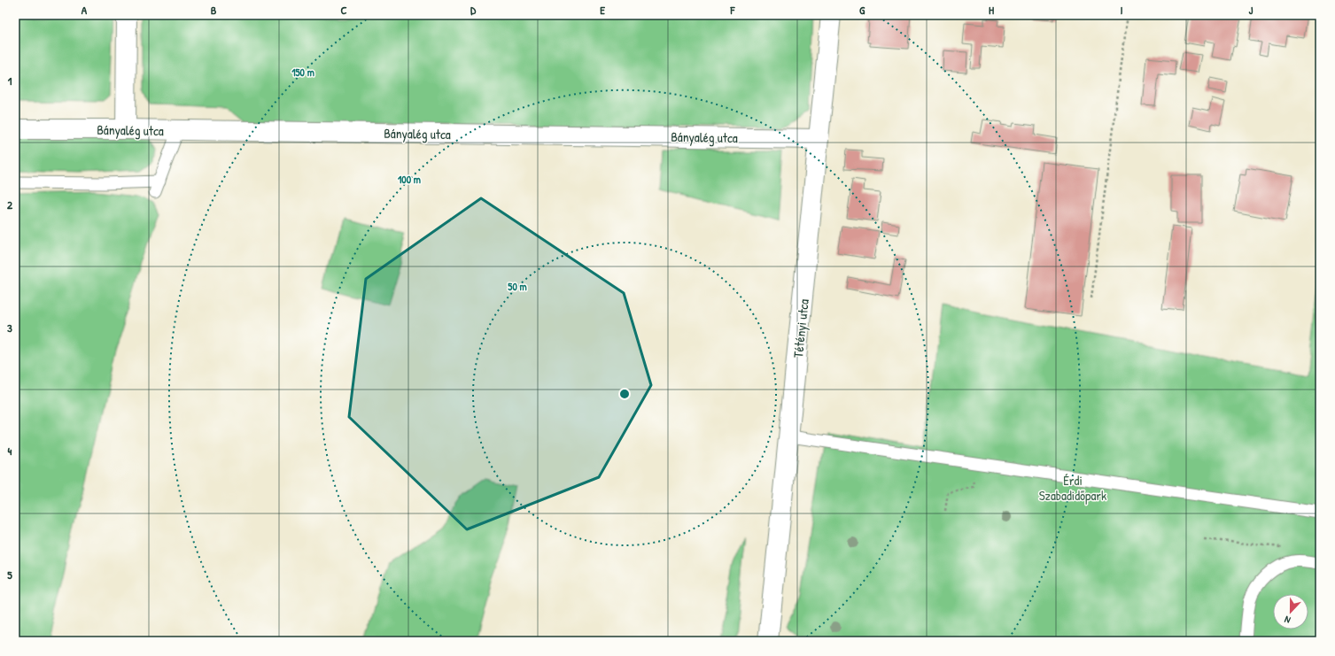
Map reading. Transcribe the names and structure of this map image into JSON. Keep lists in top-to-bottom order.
{
  "streets": {
    "street": ["Bányalég utca", "Tétényi utca"]
  },
  "crossings": [
    ["Bányalég utca", "Tétényi utca"]
  ],
  "parks": ["Érdi Szabadidőpark"],
  "north": "bottom",
  "grid": {
    "columns": [
      "A",
      "B",
      "C",
      "D",
      "E",
      "F",
      "G",
      "H",
      "I",
      "J"
    ],
    "rows": [
      "1",
      "2",
      "3",
      "4",
      "5"
    ]
  },
  "rings": ["150 m", "100 m", "50 m"]
}
